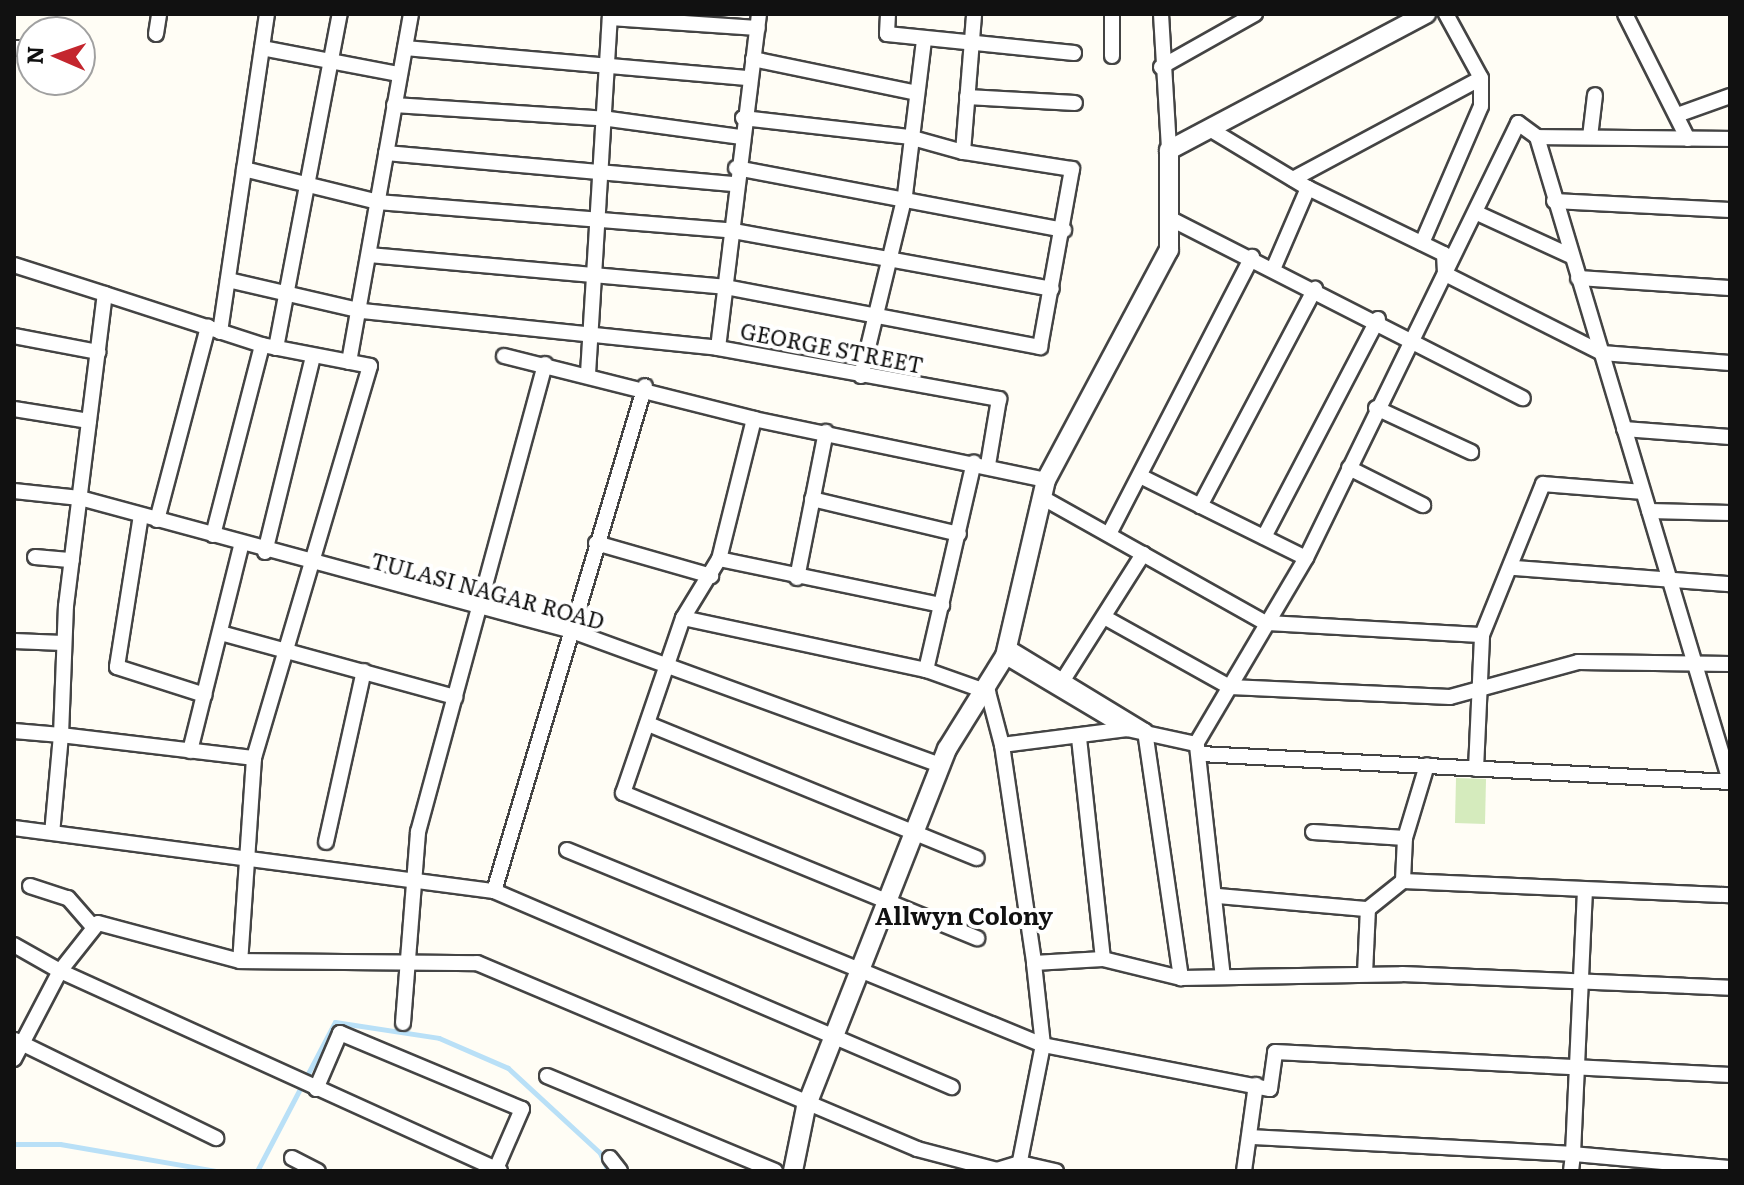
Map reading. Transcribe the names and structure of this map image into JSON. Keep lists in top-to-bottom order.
{
  "streets": {
    "street": ["GEORGE STREET", "TULASI NAGAR ROAD"]
  },
  "districts": ["Allwyn Colony"],
  "north": "left"
}
